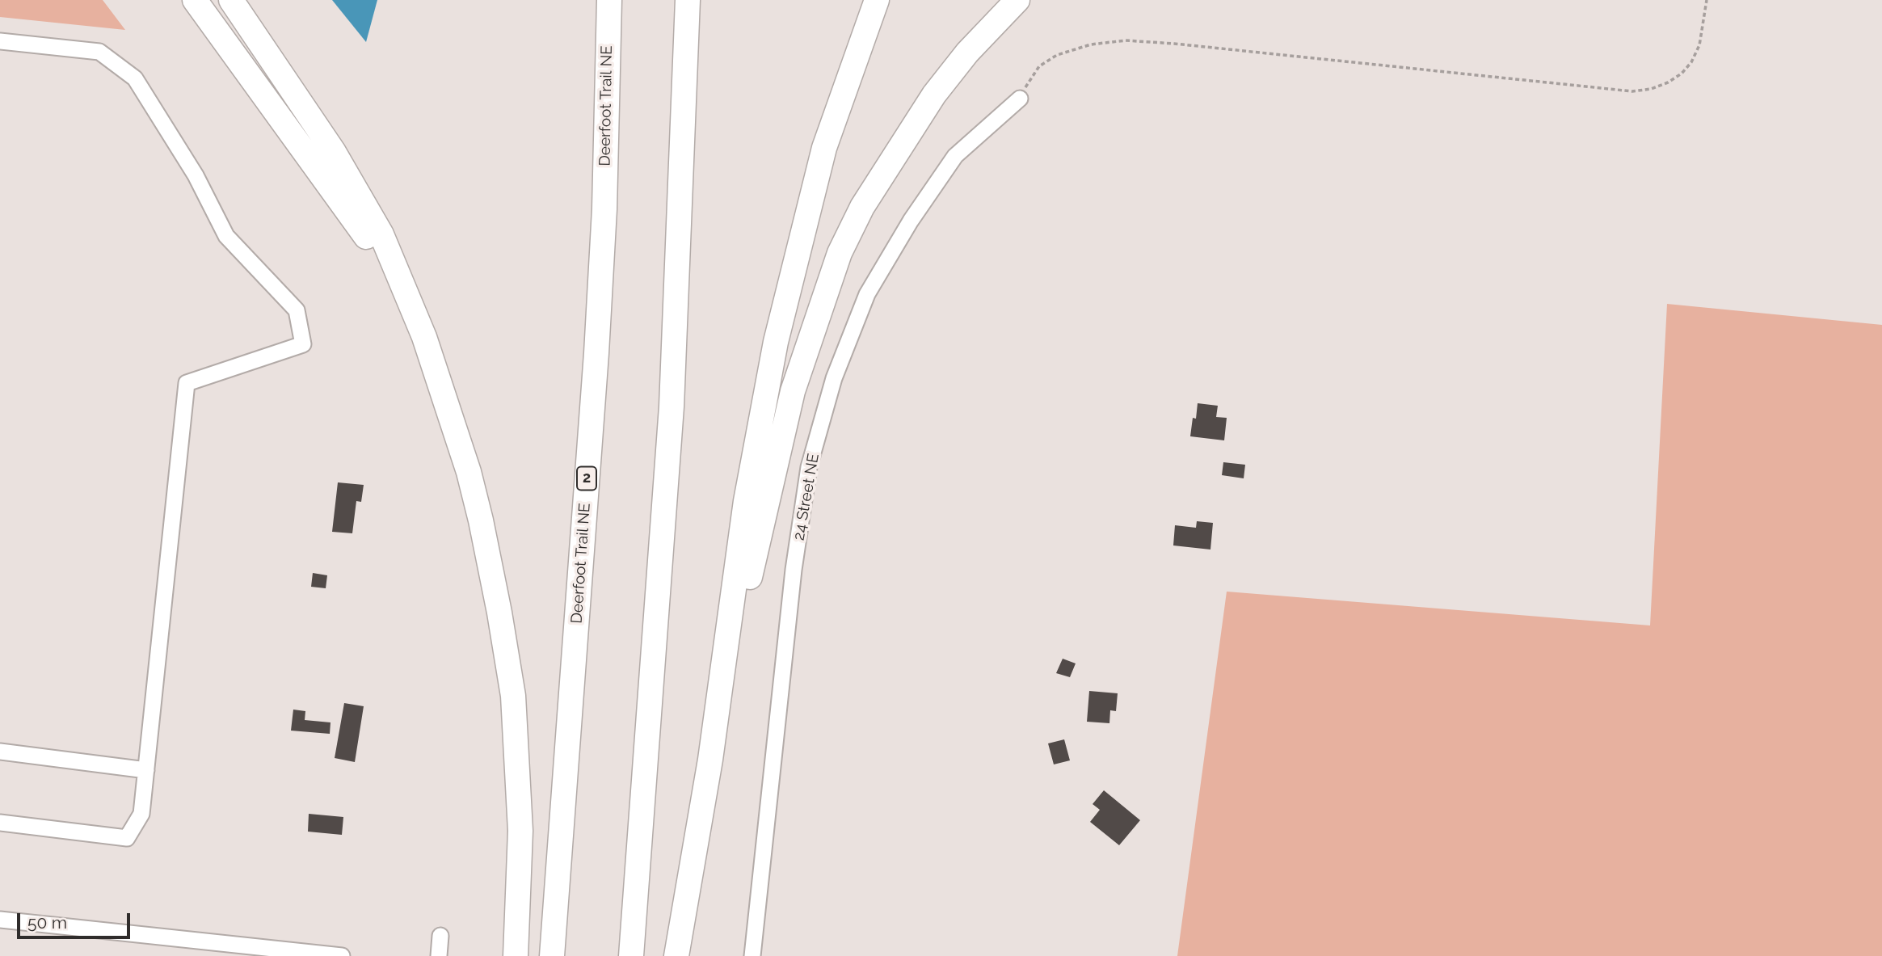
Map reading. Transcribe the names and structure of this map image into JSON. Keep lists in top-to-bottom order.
{
  "streets": {
    "highway": ["Deerfoot Trail NE", "2"],
    "street": ["24 Street NE"]
  },
  "scale_bar": "50 m"
}
